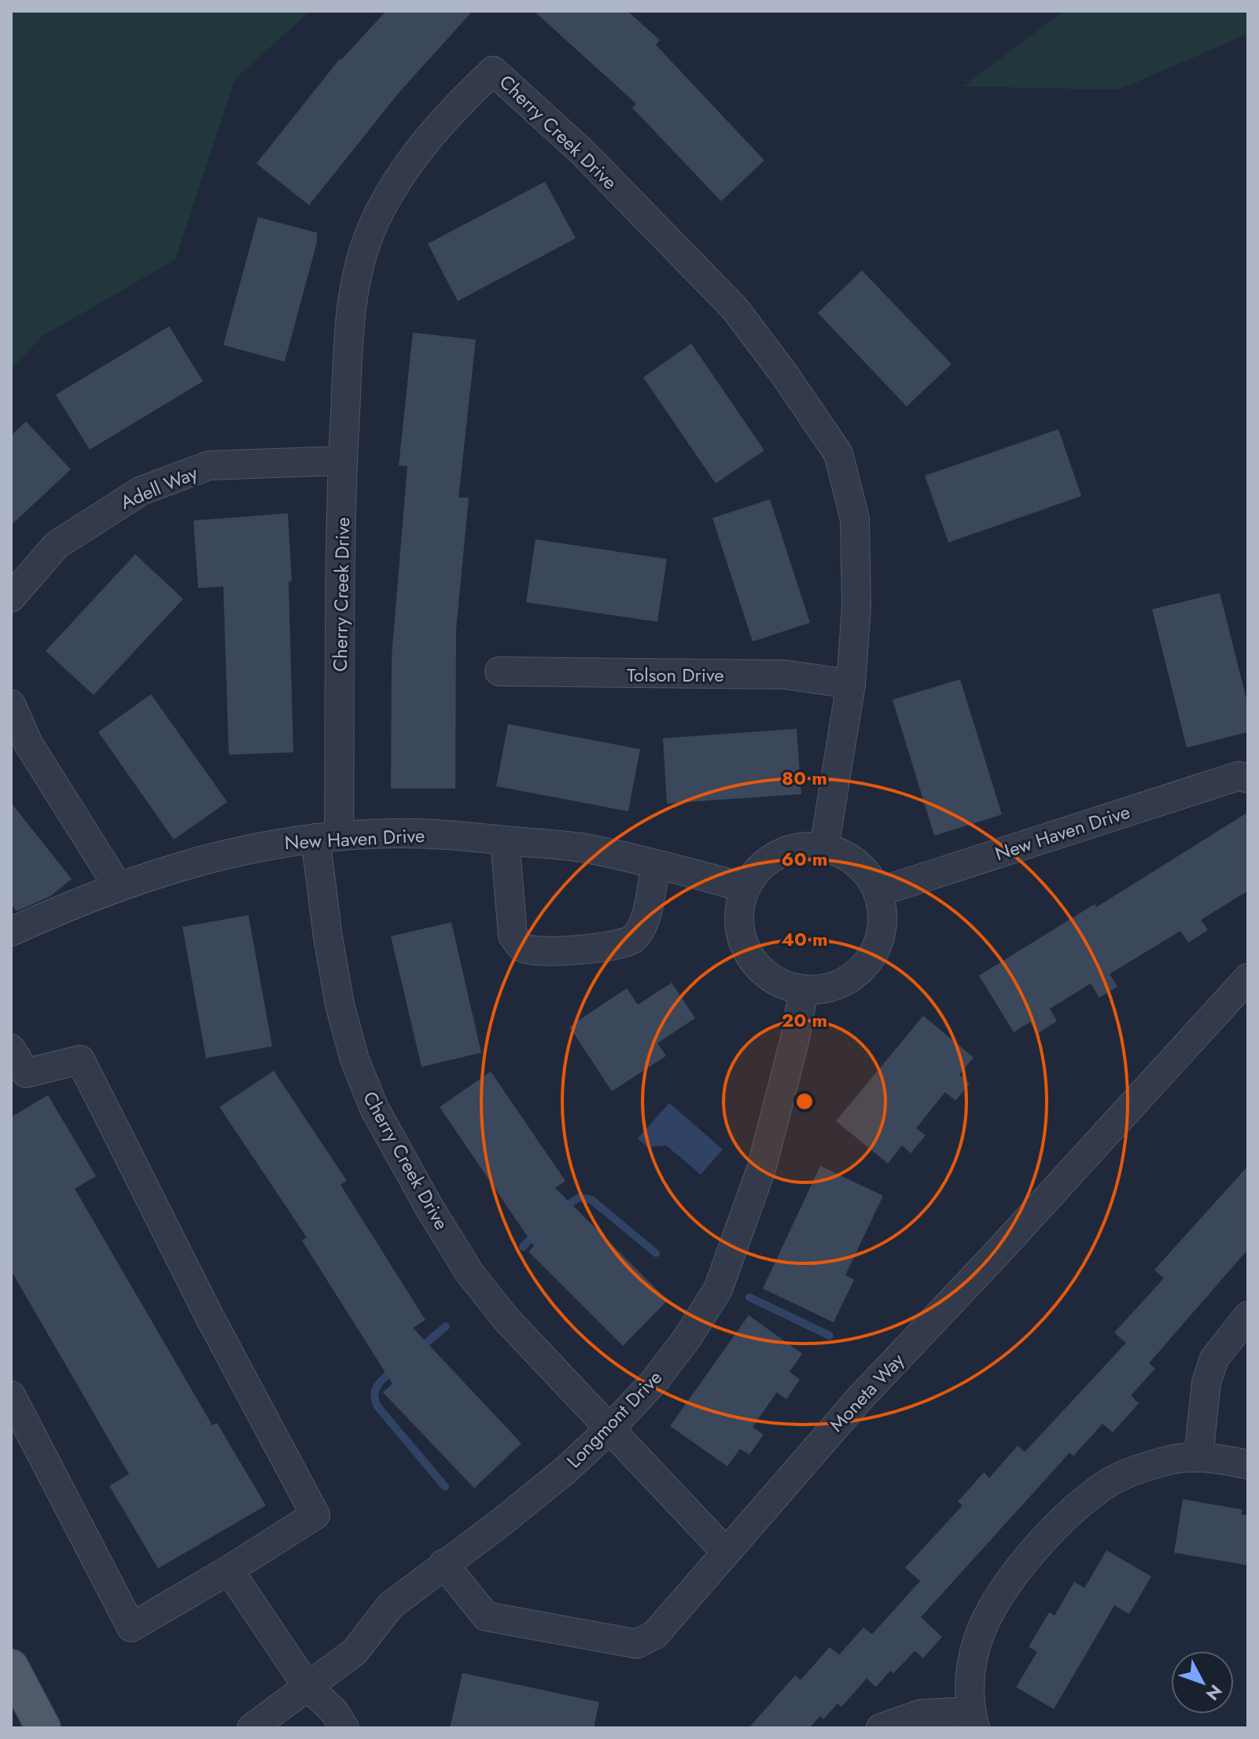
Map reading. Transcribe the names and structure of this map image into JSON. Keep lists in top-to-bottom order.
{
  "streets": {
    "street": [
      "Cherry Creek Drive",
      "Adell Way",
      "Tolson Drive",
      "New Haven Drive",
      "Moneta Way",
      "Longmont Drive"
    ]
  },
  "crossings": [
    ["Cherry Creek Drive", "Adell Way"],
    ["Cherry Creek Drive", "Tolson Drive"],
    ["Cherry Creek Drive", "New Haven Drive"],
    ["Cherry Creek Drive", "Moneta Way"],
    ["Cherry Creek Drive", "Longmont Drive"],
    ["New Haven Drive", "Longmont Drive"],
    ["Moneta Way", "Longmont Drive"]
  ],
  "north": "bottom right",
  "rings": [
    "80 m",
    "60 m",
    "40 m",
    "20 m"
  ]
}
